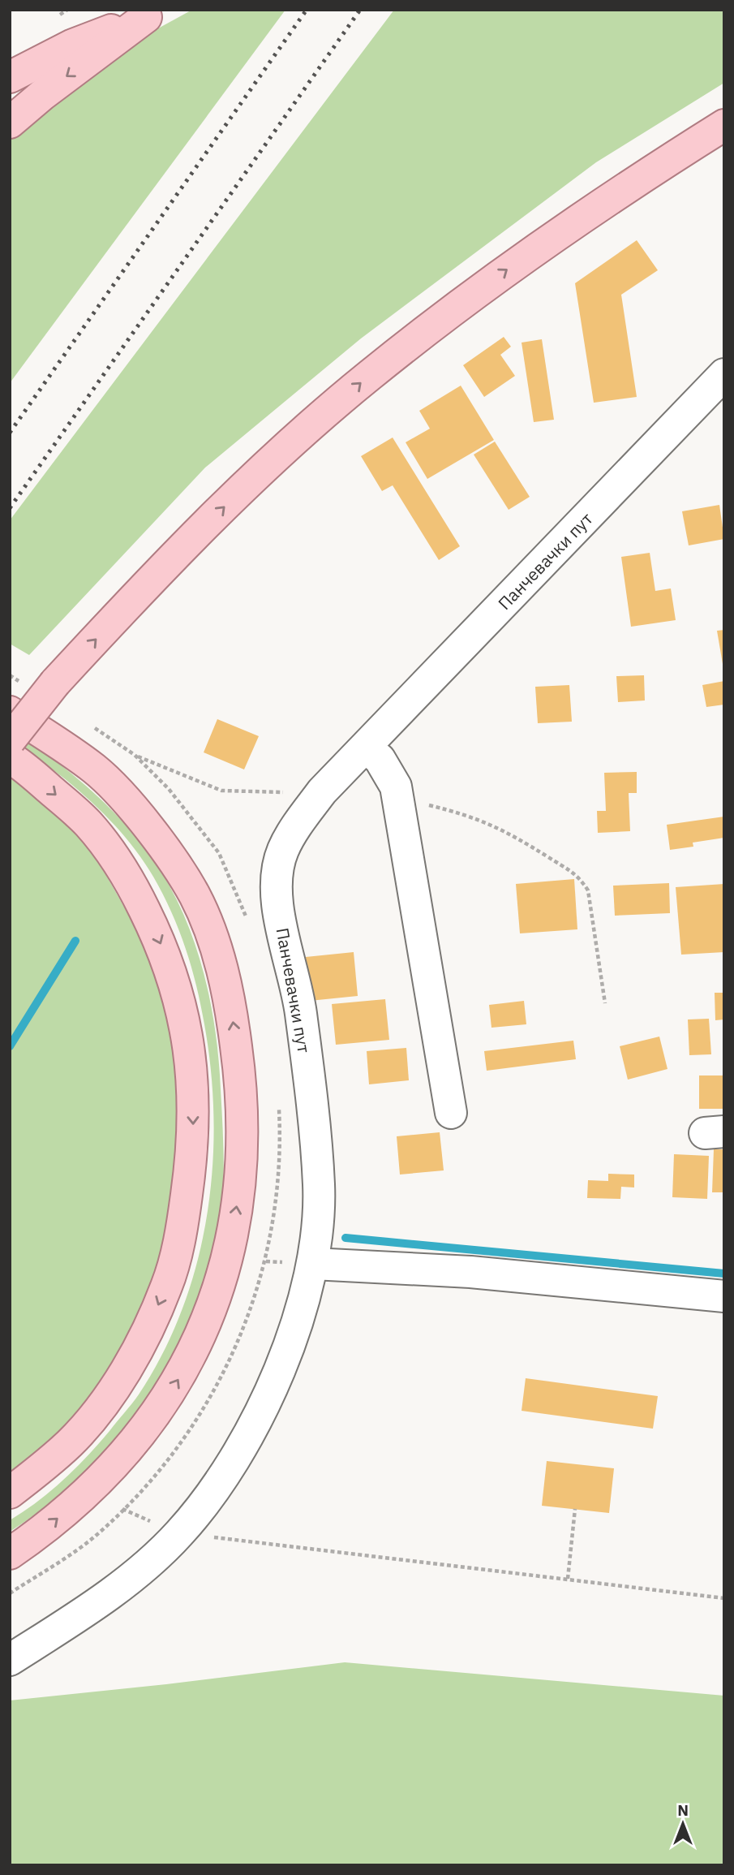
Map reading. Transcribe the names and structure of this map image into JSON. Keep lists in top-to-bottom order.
{
  "streets": {
    "street": ["Панчевачки пут"]
  },
  "north": "top"
}
